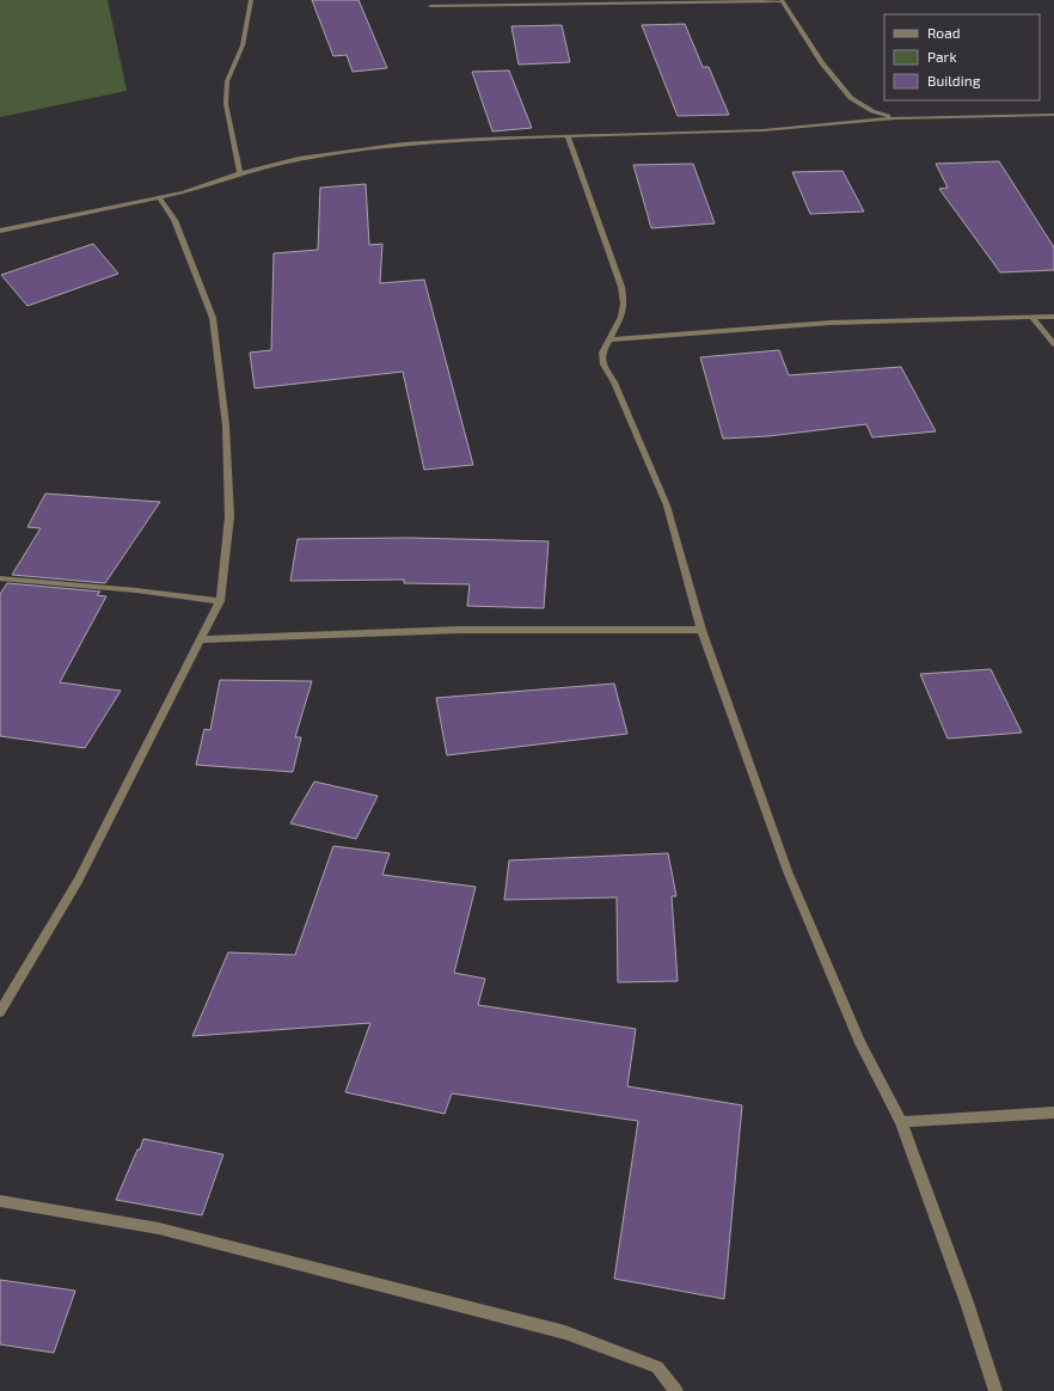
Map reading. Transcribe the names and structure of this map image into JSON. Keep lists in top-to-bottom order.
{
  "legend": ["Road", "Park", "Building"]
}
